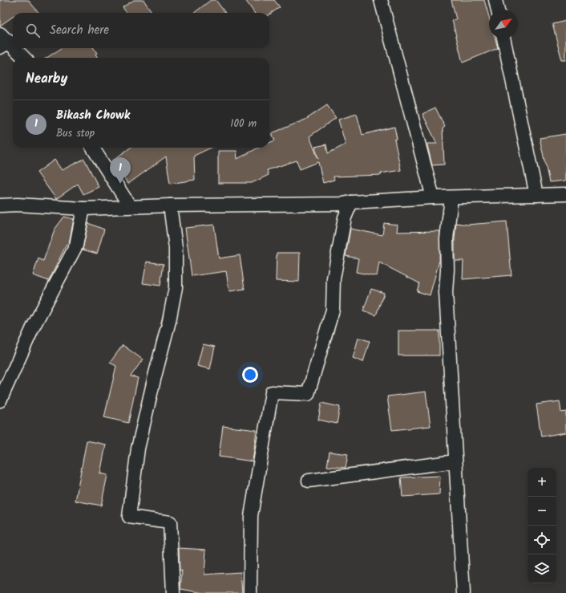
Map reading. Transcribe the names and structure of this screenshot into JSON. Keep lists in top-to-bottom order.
{
  "north": "top right",
  "page": {
    "search": "Search here",
    "heading": "Nearby",
    "list": [
      {
        "mark": "1",
        "name": "Bikash Chowk",
        "note": "Bus stop",
        "value": "100 m"
      }
    ],
    "pins": "1",
    "map_buttons": ["+", "−"]
  }
}
